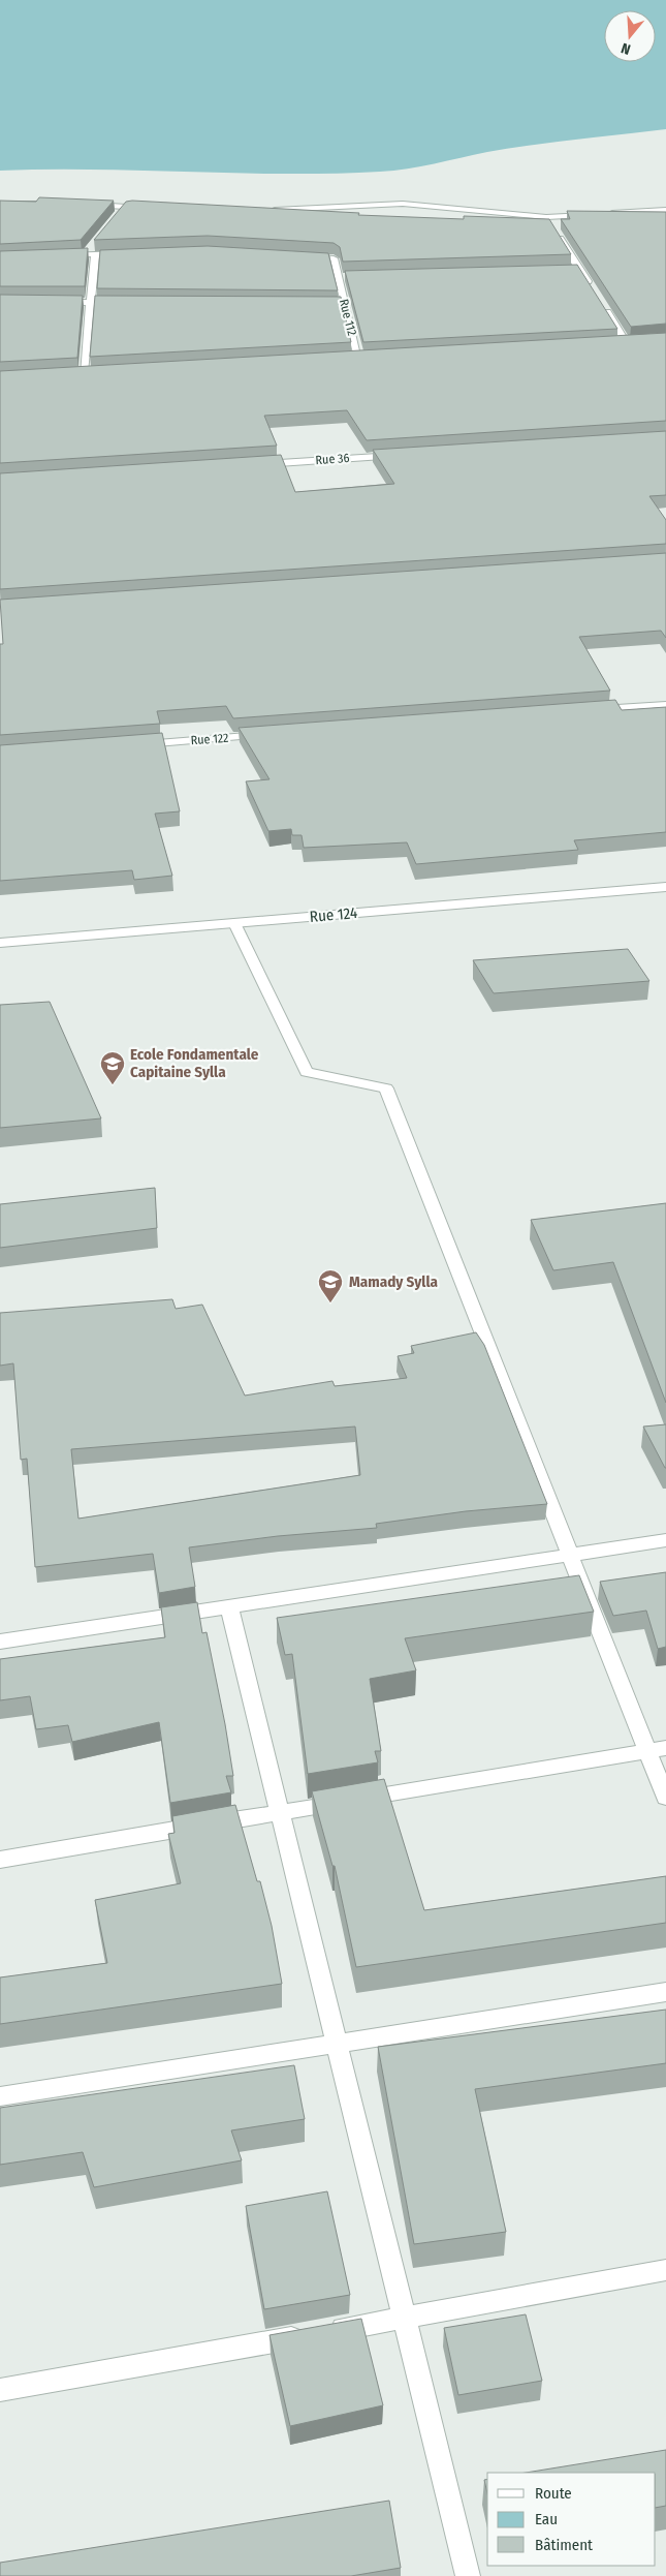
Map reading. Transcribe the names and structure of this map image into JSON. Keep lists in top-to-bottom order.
{
  "streets": {
    "street": [
      "Rue 112",
      "Rue 36",
      "Rue 122",
      "Rue 124"
    ]
  },
  "places": {
    "school or university": ["Ecole Fondamentale Capitaine Sylla", "Mamady Sylla"]
  },
  "legend": ["Route", "Eau", "Bâtiment"],
  "north": "bottom"
}
